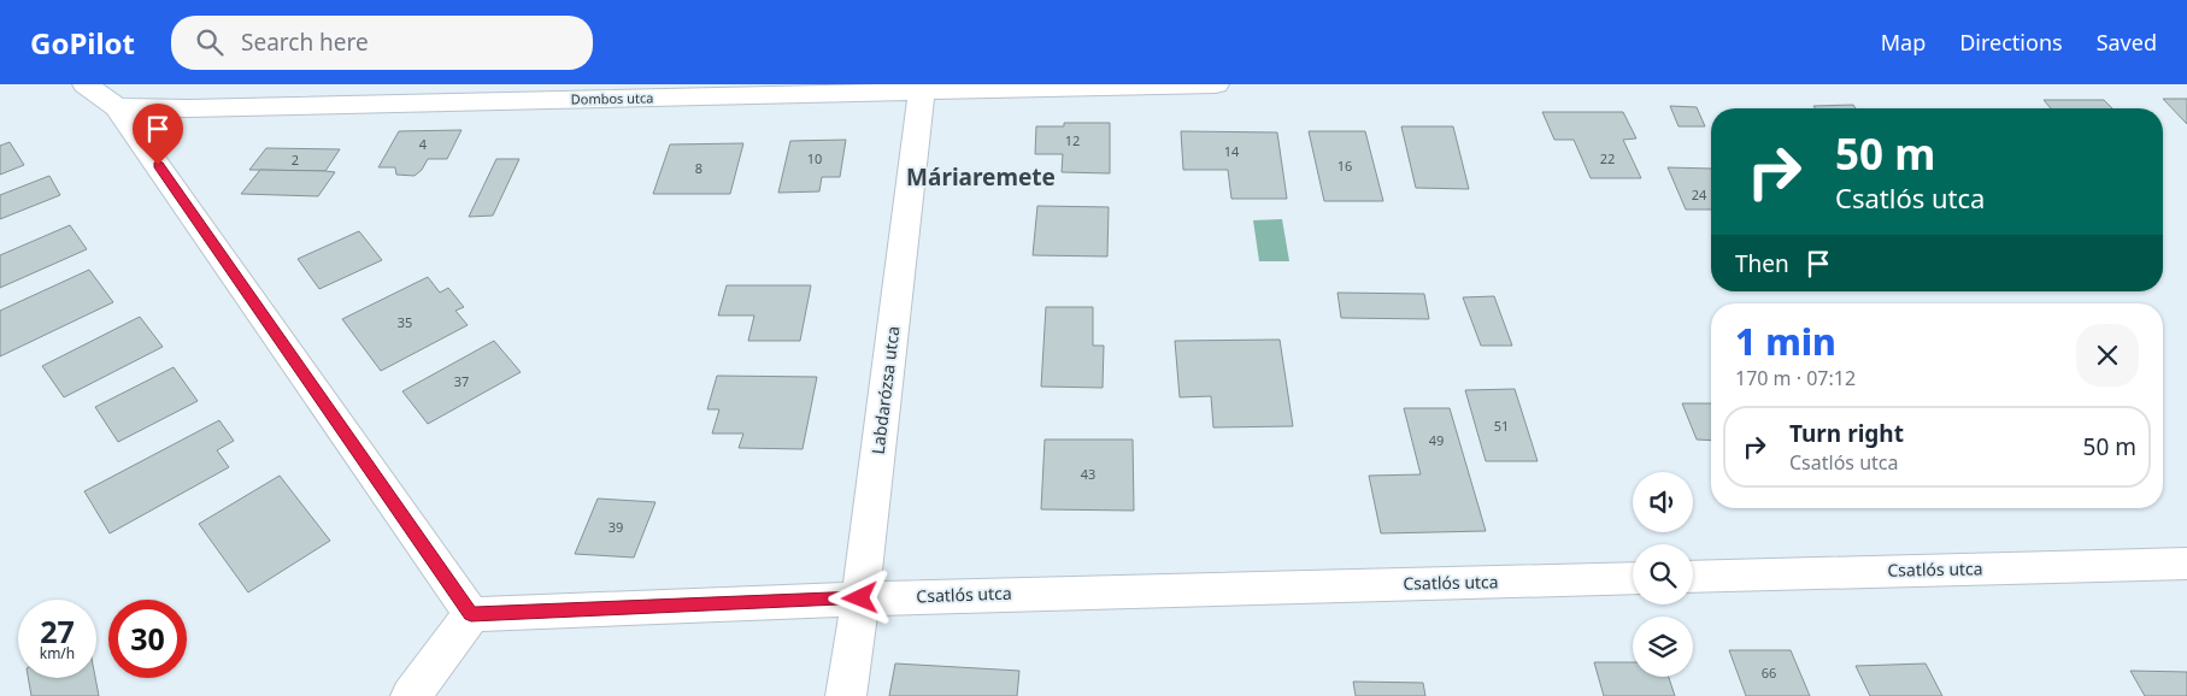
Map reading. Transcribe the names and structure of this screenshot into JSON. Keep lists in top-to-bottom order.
{
  "streets": {
    "street": ["Dombos utca", "Labdarózsa utca", "Csatlós utca"]
  },
  "crossings": [
    ["Dombos utca", "Labdarózsa utca"],
    ["Labdarózsa utca", "Csatlós utca"]
  ],
  "districts": ["Máriaremete"],
  "house_numbers": [
    "12",
    "4",
    "14",
    "10",
    "22",
    "2",
    "16",
    "8",
    "24",
    "35",
    "37",
    "51",
    "49",
    "43",
    "39",
    "66"
  ],
  "page": {
    "header": "GoPilot",
    "search": "Search here",
    "nav": ["Map", "Directions", "Saved"],
    "turn": ["50 m", "Csatlós utca"],
    "then": "Then",
    "heading": ["1 min", "170 m · 07:12"],
    "list": [
      {
        "name": "Turn right",
        "note": "Csatlós utca",
        "value": "50 m"
      }
    ],
    "speed": "27 km/h",
    "limit": "30"
  }
}
